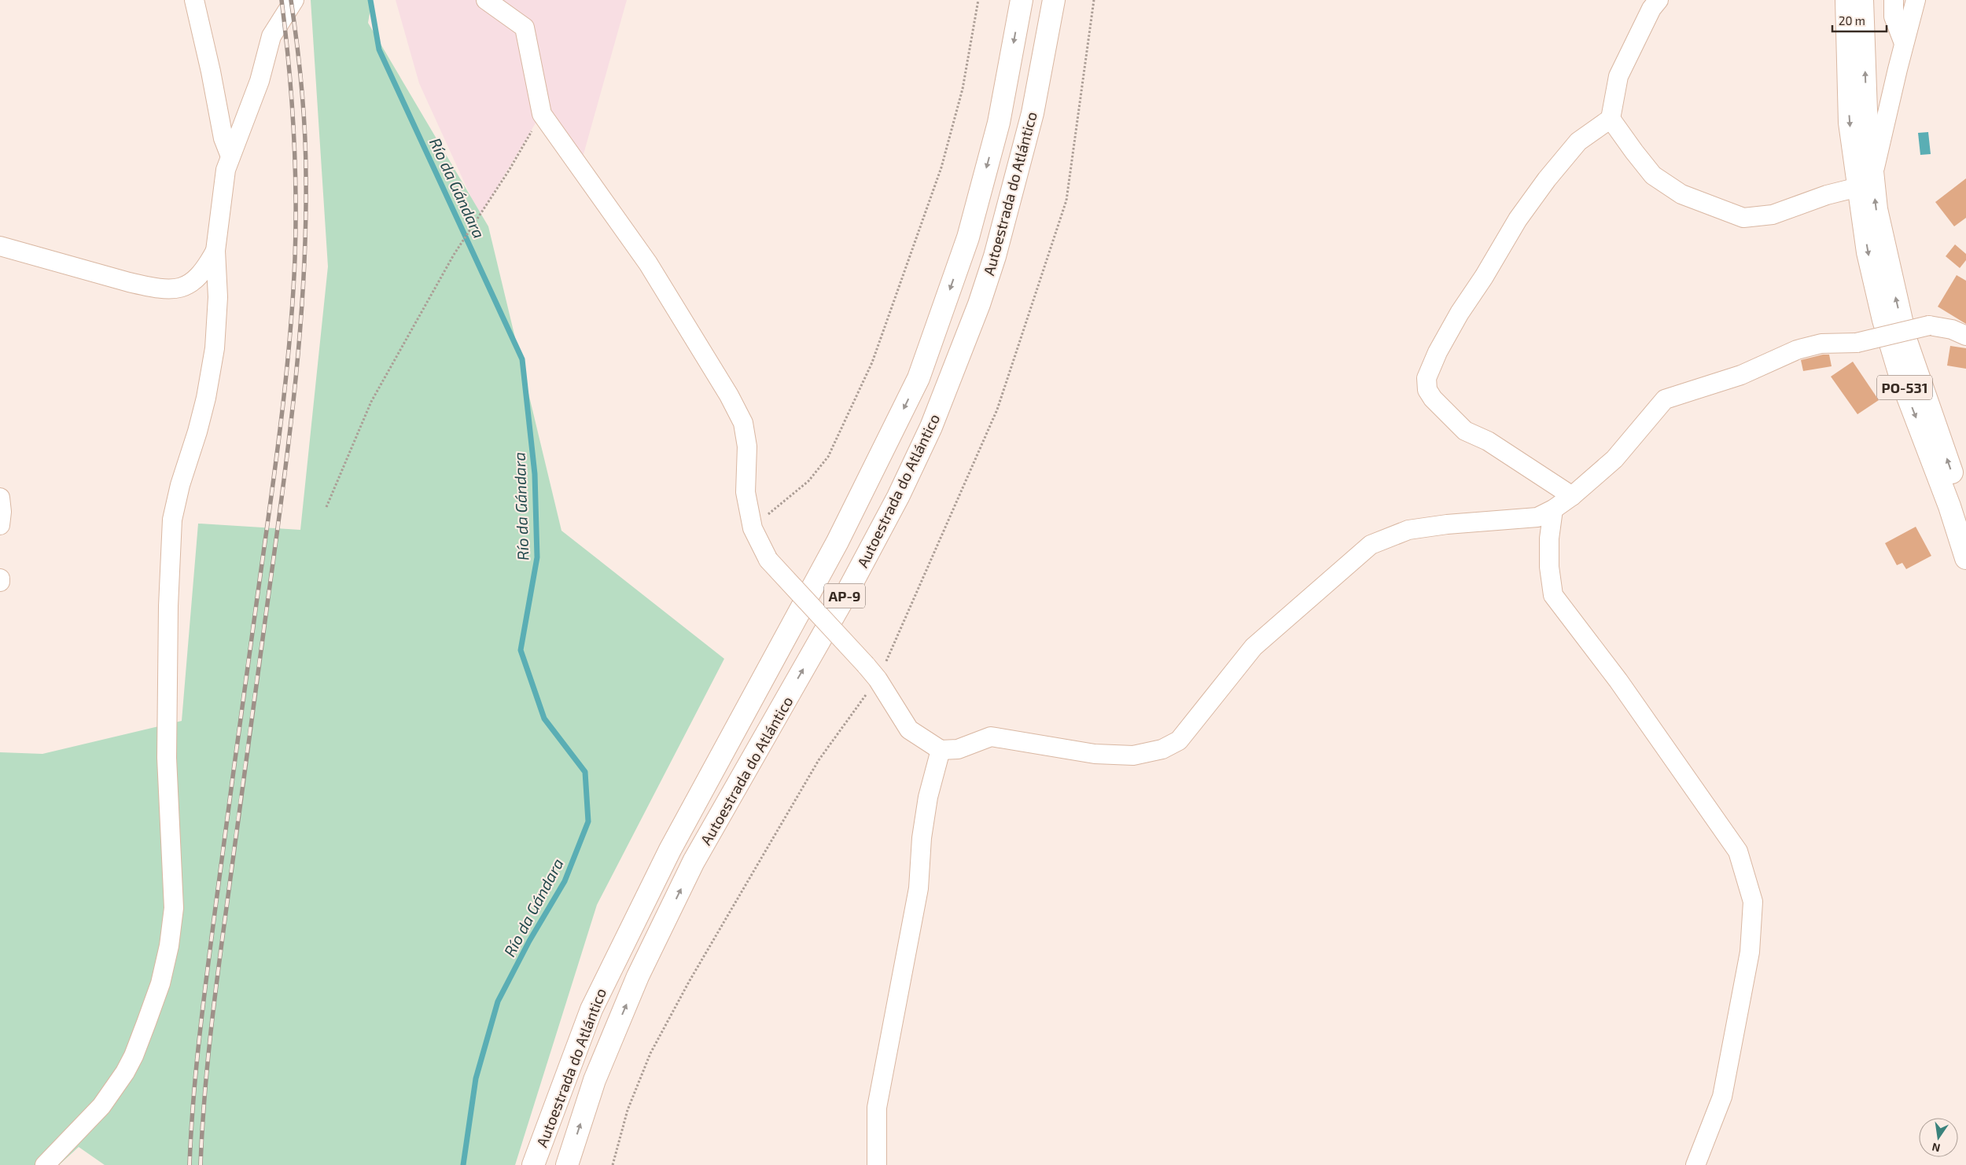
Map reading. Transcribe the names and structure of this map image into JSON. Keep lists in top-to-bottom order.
{
  "streets": {
    "main road": ["Autoestrada do Atlántico", "PO-531", "AP-9"]
  },
  "water": ["Río da Gándara"],
  "scale_bar": "20 m",
  "north": "bottom"
}
